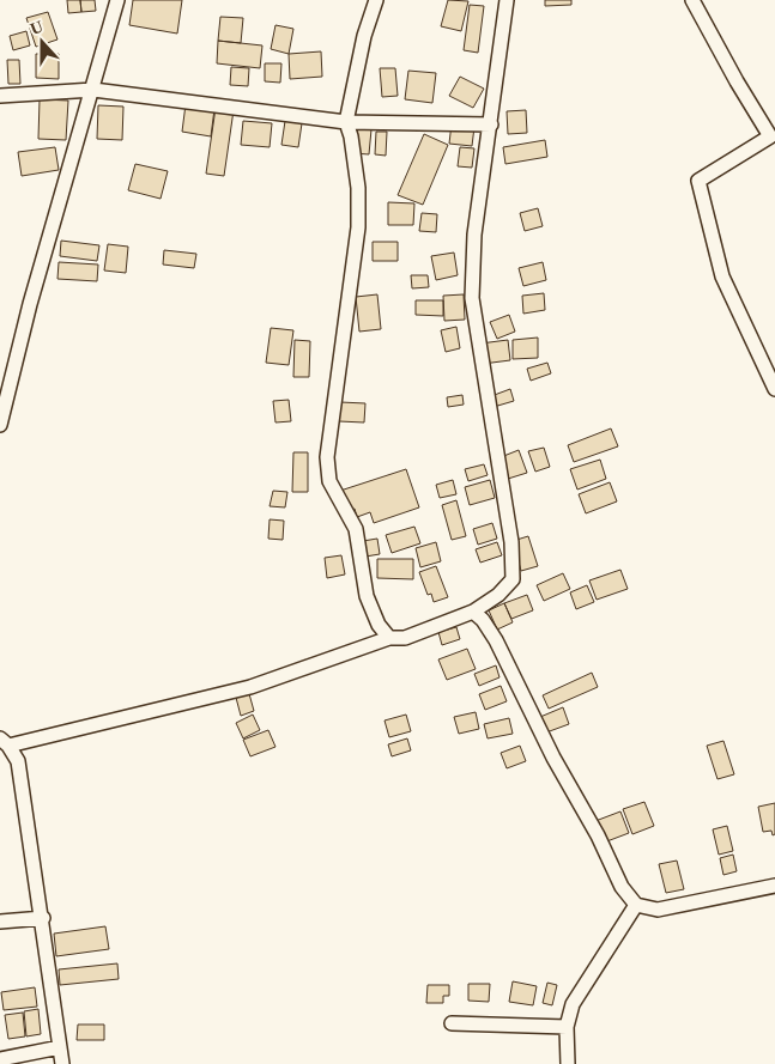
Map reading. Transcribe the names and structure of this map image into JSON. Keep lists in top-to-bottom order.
{
  "north": "top"
}
